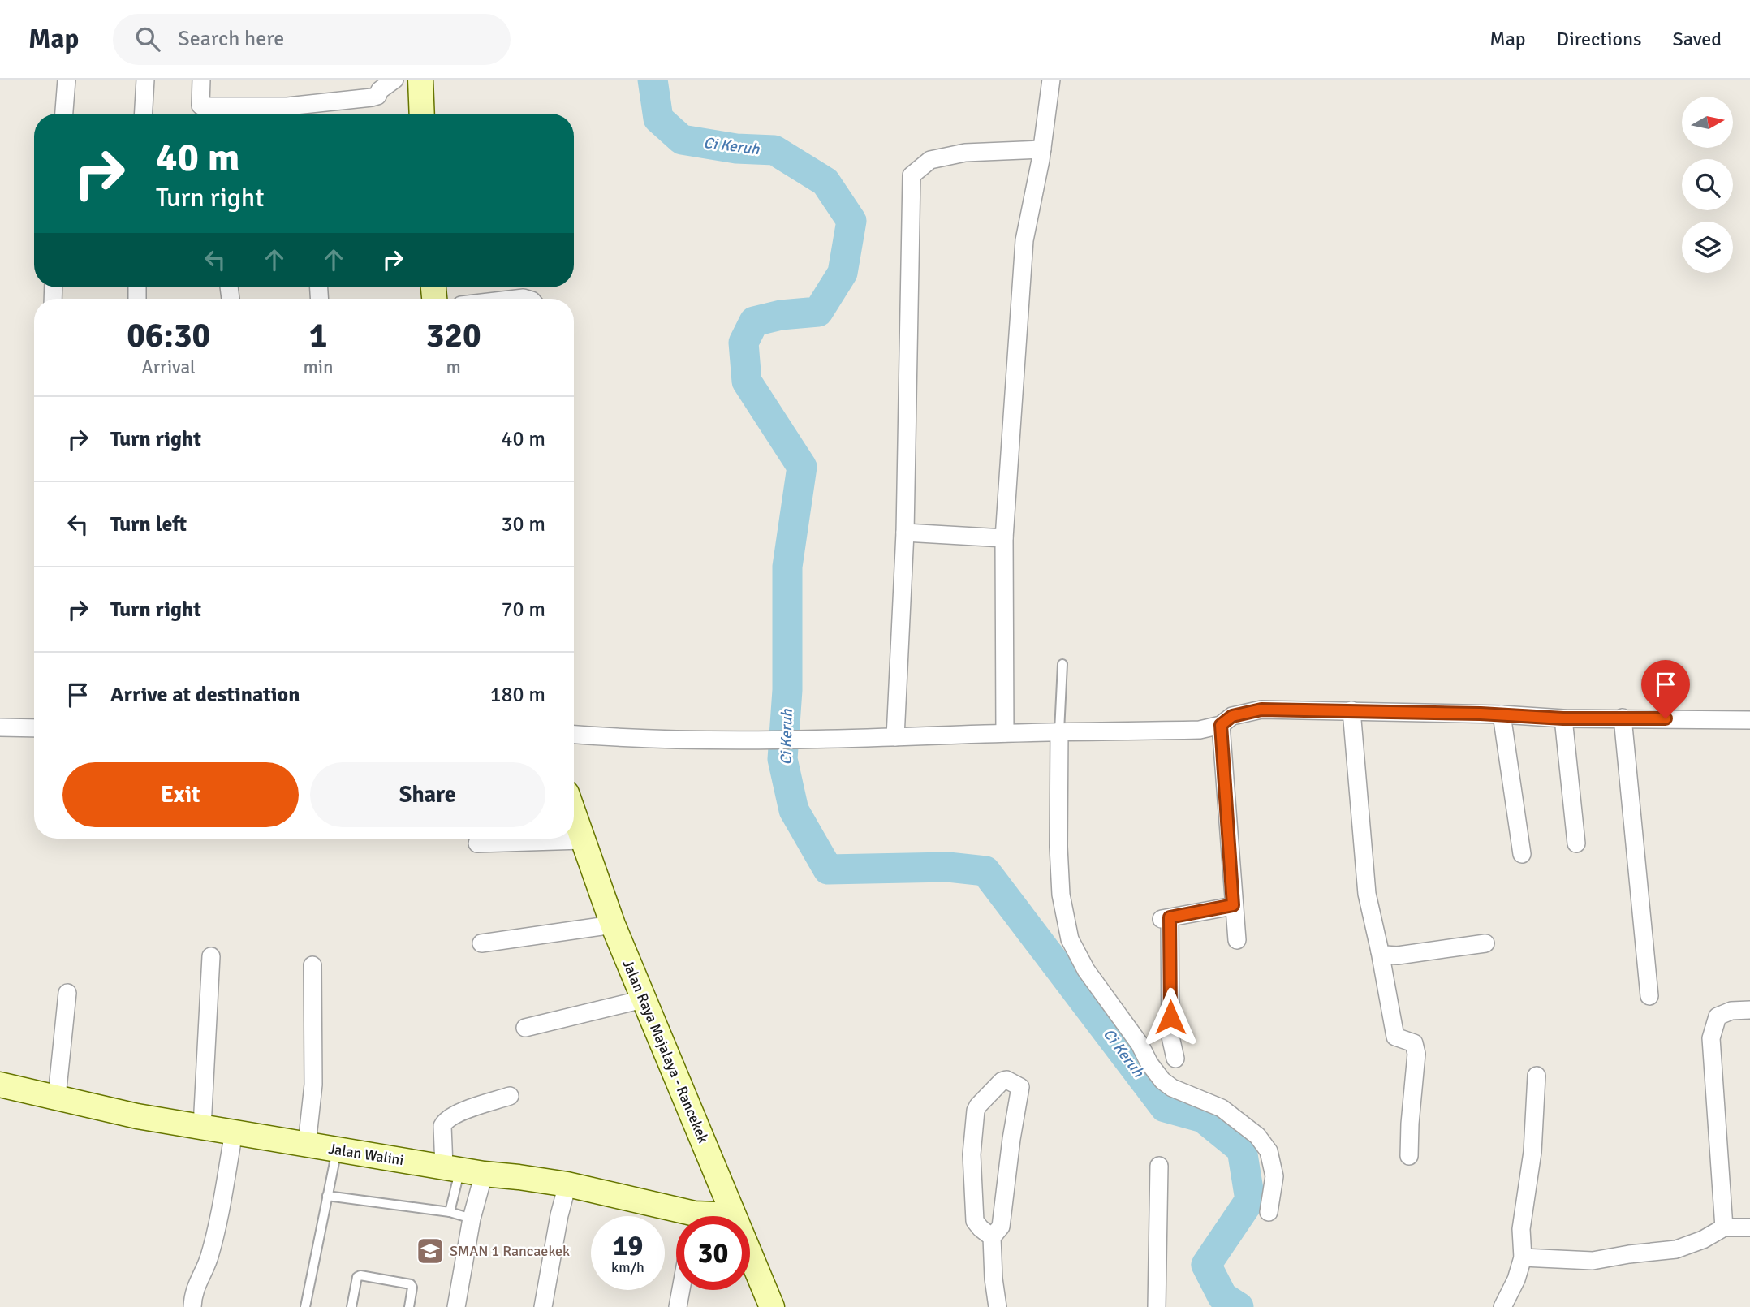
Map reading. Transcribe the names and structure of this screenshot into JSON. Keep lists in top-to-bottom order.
{
  "streets": {
    "street": ["Jalan Raya Majalaya - Rancekek", "Jalan Walini"]
  },
  "crossings": [
    ["Jalan Raya Majalaya - Rancekek", "Jalan Walini"]
  ],
  "water": ["Ci Keruh"],
  "places": {
    "school or university": ["SMAN 1 Rancaekek"]
  },
  "north": "right",
  "page": {
    "header": "Map",
    "search": "Search here",
    "nav": ["Map", "Directions", "Saved"],
    "turn": ["40 m", "Turn right"],
    "eta": [
      "06:30",
      "Arrival",
      "1",
      "min",
      "320",
      "m"
    ],
    "list": [
      {
        "name": "Turn right",
        "value": "40 m"
      },
      {
        "name": "Turn left",
        "value": "30 m"
      },
      {
        "name": "Turn right",
        "value": "70 m"
      },
      {
        "name": "Arrive at destination",
        "value": "180 m"
      }
    ],
    "buttons": ["Exit", "Share"],
    "speed": "19 km/h",
    "limit": "30"
  }
}
